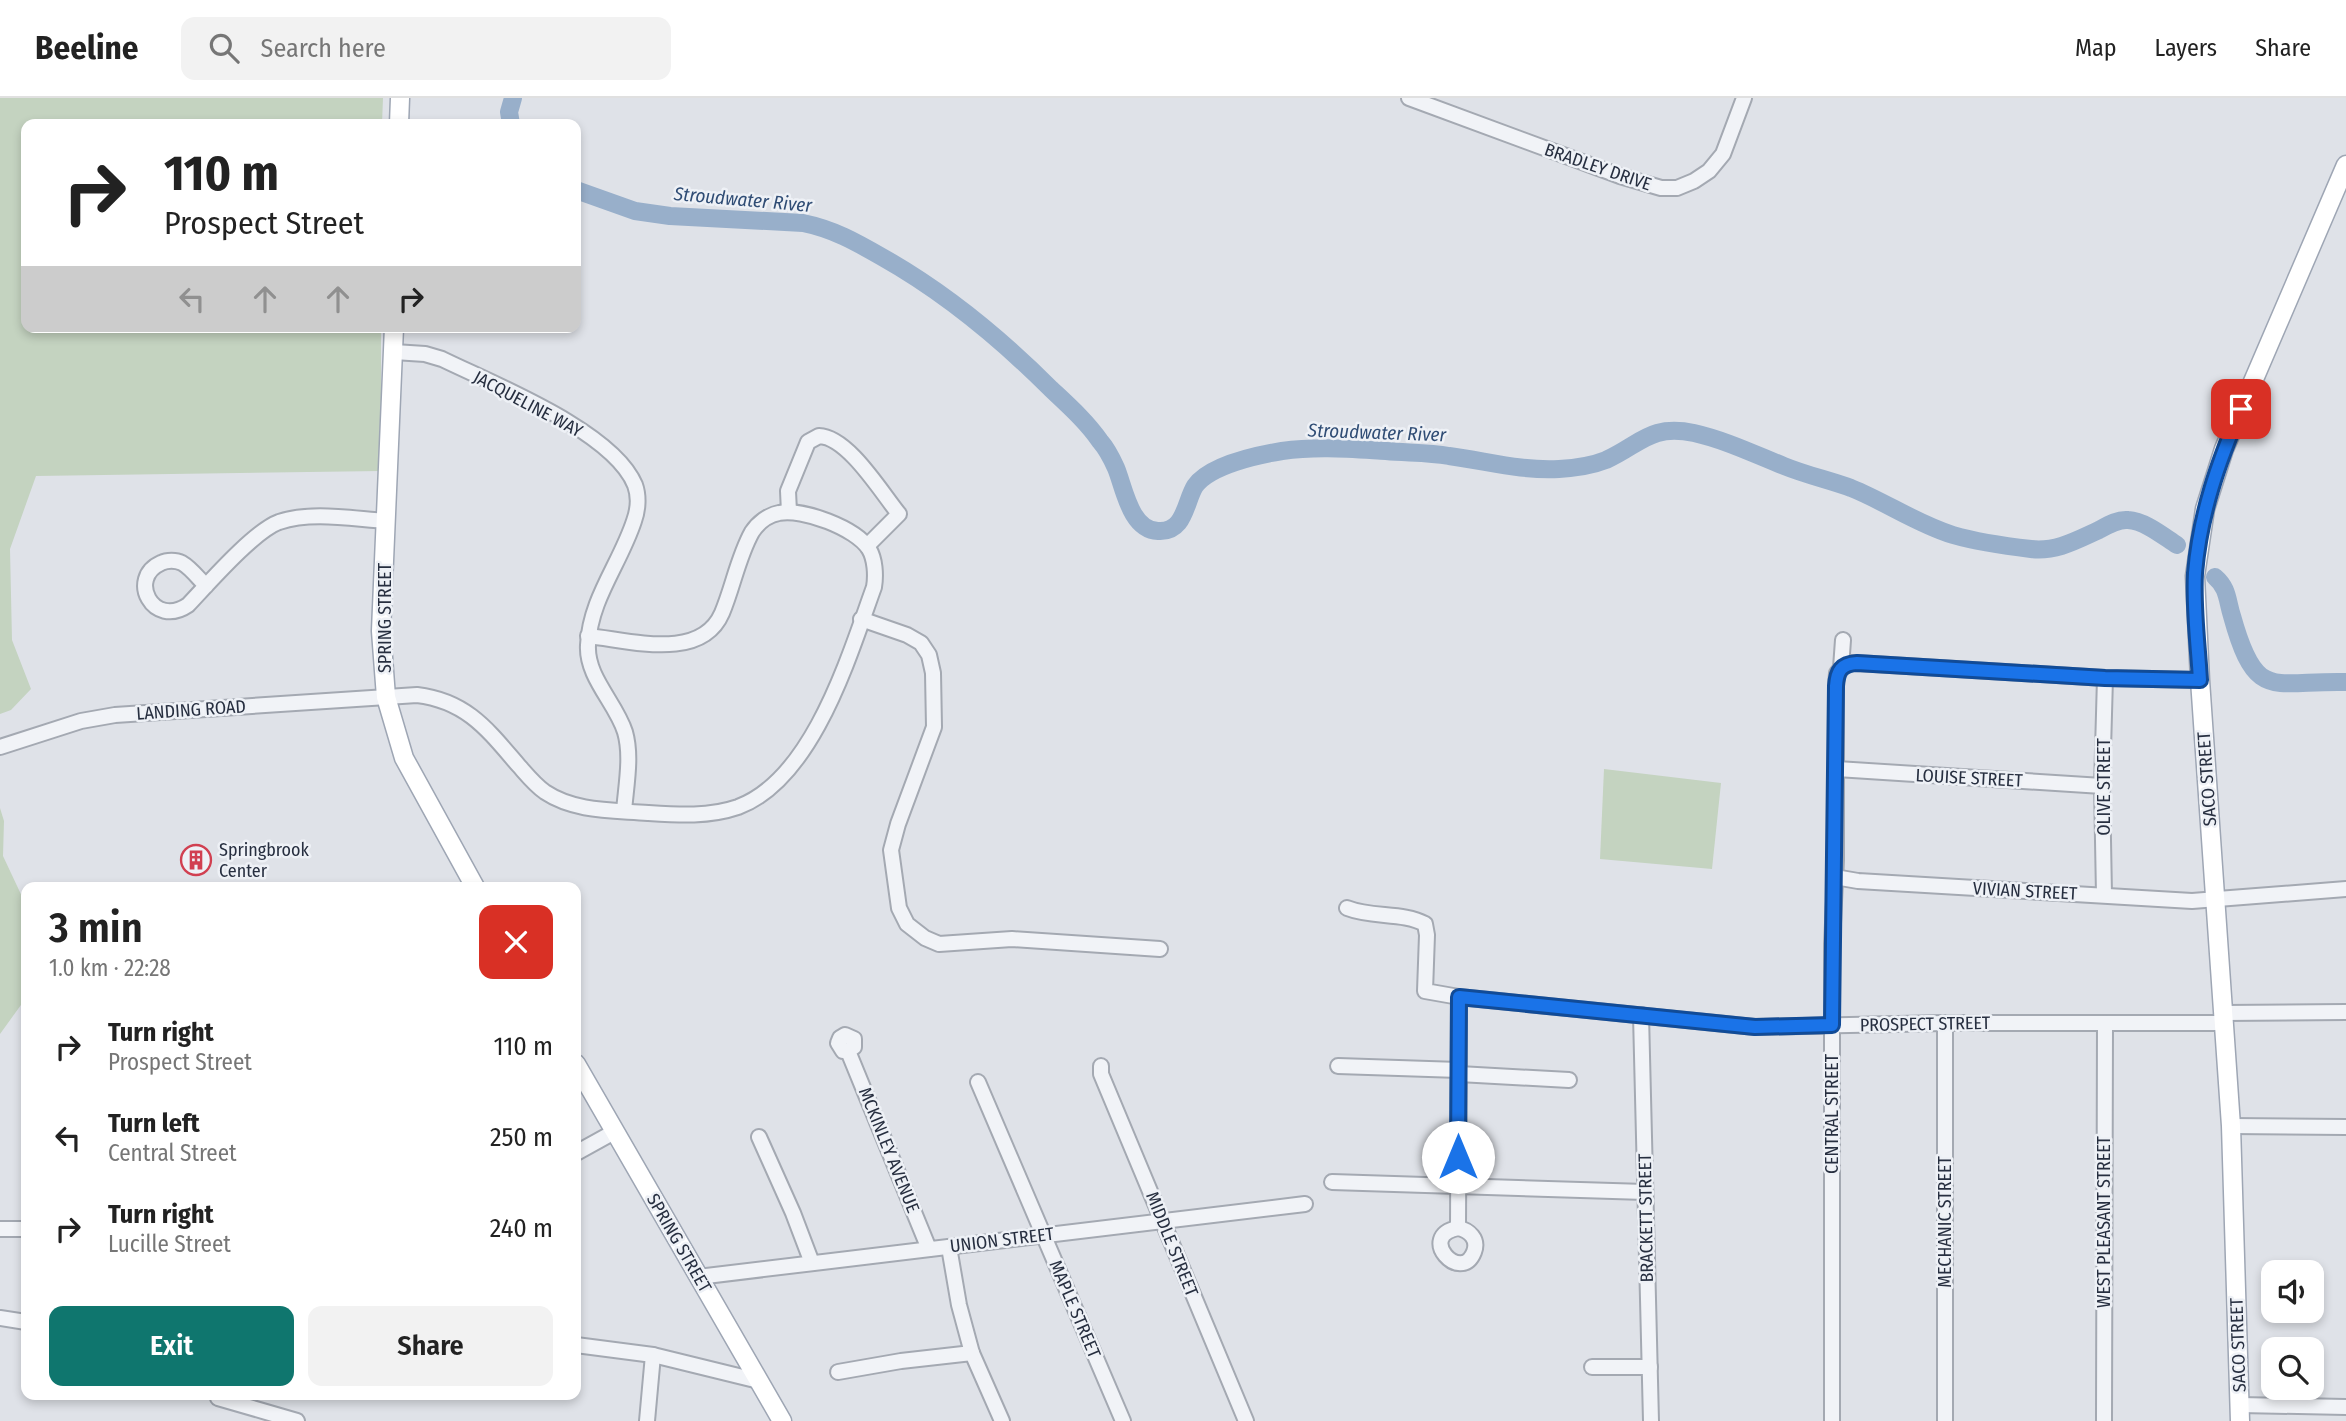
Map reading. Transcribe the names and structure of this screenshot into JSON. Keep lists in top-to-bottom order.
{
  "streets": {
    "main road": ["SPRING STREET", "SACO STREET"],
    "street": [
      "BRADLEY DRIVE",
      "JACQUELINE WAY",
      "LANDING ROAD",
      "LOUISE STREET",
      "OLIVE STREET",
      "VIVIAN STREET",
      "PROSPECT STREET",
      "CENTRAL STREET",
      "MCKINLEY AVENUE",
      "BRACKETT STREET",
      "MECHANIC STREET",
      "WEST PLEASANT STREET",
      "UNION STREET",
      "MIDDLE STREET",
      "MAPLE STREET"
    ]
  },
  "crossings": [
    ["JACQUELINE WAY", "SPRING STREET"],
    ["JACQUELINE WAY", "LANDING ROAD"],
    ["SPRING STREET", "LANDING ROAD"],
    ["SPRING STREET", "UNION STREET"],
    ["LOUISE STREET", "OLIVE STREET"],
    ["LOUISE STREET", "CENTRAL STREET"],
    ["SACO STREET", "VIVIAN STREET"],
    ["SACO STREET", "PROSPECT STREET"],
    ["OLIVE STREET", "VIVIAN STREET"],
    ["VIVIAN STREET", "CENTRAL STREET"],
    ["PROSPECT STREET", "CENTRAL STREET"],
    ["PROSPECT STREET", "BRACKETT STREET"],
    ["PROSPECT STREET", "MECHANIC STREET"],
    ["PROSPECT STREET", "WEST PLEASANT STREET"],
    ["MCKINLEY AVENUE", "UNION STREET"],
    ["UNION STREET", "MIDDLE STREET"],
    ["UNION STREET", "MAPLE STREET"]
  ],
  "water": ["Stroudwater River"],
  "places": {
    "building": ["Springbrook Center"]
  },
  "page": {
    "header": "Beeline",
    "search": "Search here",
    "nav": ["Map", "Layers", "Share"],
    "turn": ["110 m", "Prospect Street"],
    "heading": ["3 min", "1.0 km · 22:28"],
    "list": [
      {
        "name": "Turn right",
        "note": "Prospect Street",
        "value": "110 m"
      },
      {
        "name": "Turn left",
        "note": "Central Street",
        "value": "250 m"
      },
      {
        "name": "Turn right",
        "note": "Lucille Street",
        "value": "240 m"
      }
    ],
    "buttons": ["Exit", "Share"]
  }
}
